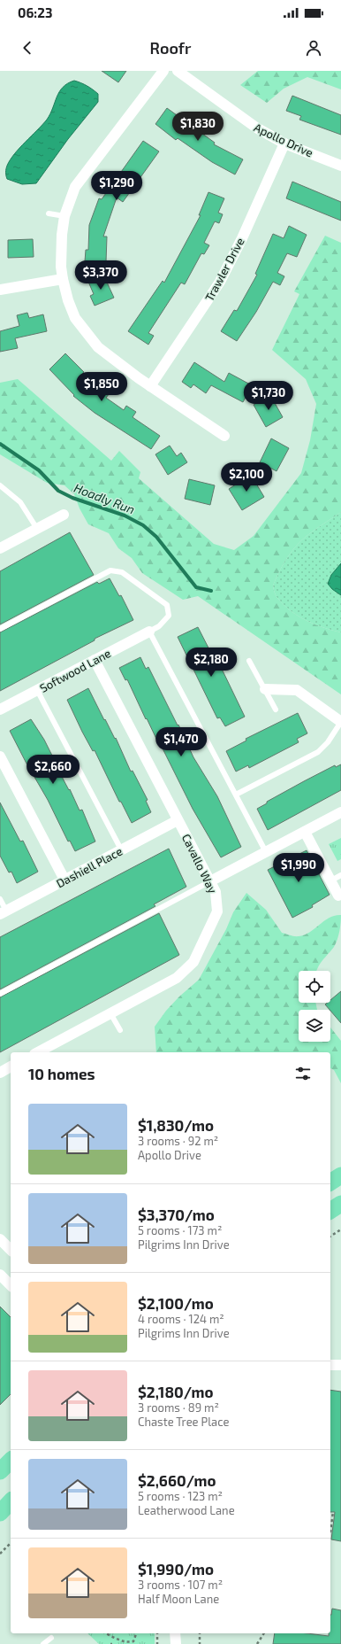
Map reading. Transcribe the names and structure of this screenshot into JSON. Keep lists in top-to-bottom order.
{
  "streets": {
    "street": [
      "Apollo Drive",
      "Trawler Drive",
      "Softwood Lane",
      "Cavallo Way",
      "Dashiell Place"
    ]
  },
  "crossings": [
    ["Apollo Drive", "Trawler Drive"],
    ["Softwood Lane", "Cavallo Way"],
    ["Cavallo Way", "Dashiell Place"]
  ],
  "water": ["Hoadly Run"],
  "page": {
    "status": "06:23",
    "header": "Roofr",
    "price": [
      "$1,830",
      "$1,290",
      "$3,370",
      "$1,850",
      "$1,730",
      "$2,100",
      "$2,180",
      "$1,470",
      "$2,660",
      "$1,990"
    ],
    "heading": "10 homes",
    "list": [
      {
        "name": "$1,830/mo",
        "note": "3 rooms · 92 m² · Apollo Drive"
      },
      {
        "name": "$3,370/mo",
        "note": "5 rooms · 173 m² · Pilgrims Inn Drive"
      },
      {
        "name": "$2,100/mo",
        "note": "4 rooms · 124 m² · Pilgrims Inn Drive"
      },
      {
        "name": "$2,180/mo",
        "note": "3 rooms · 89 m² · Chaste Tree Place"
      },
      {
        "name": "$2,660/mo",
        "note": "5 rooms · 123 m² · Leatherwood Lane"
      },
      {
        "name": "$1,990/mo",
        "note": "3 rooms · 107 m² · Half Moon Lane"
      }
    ]
  }
}
